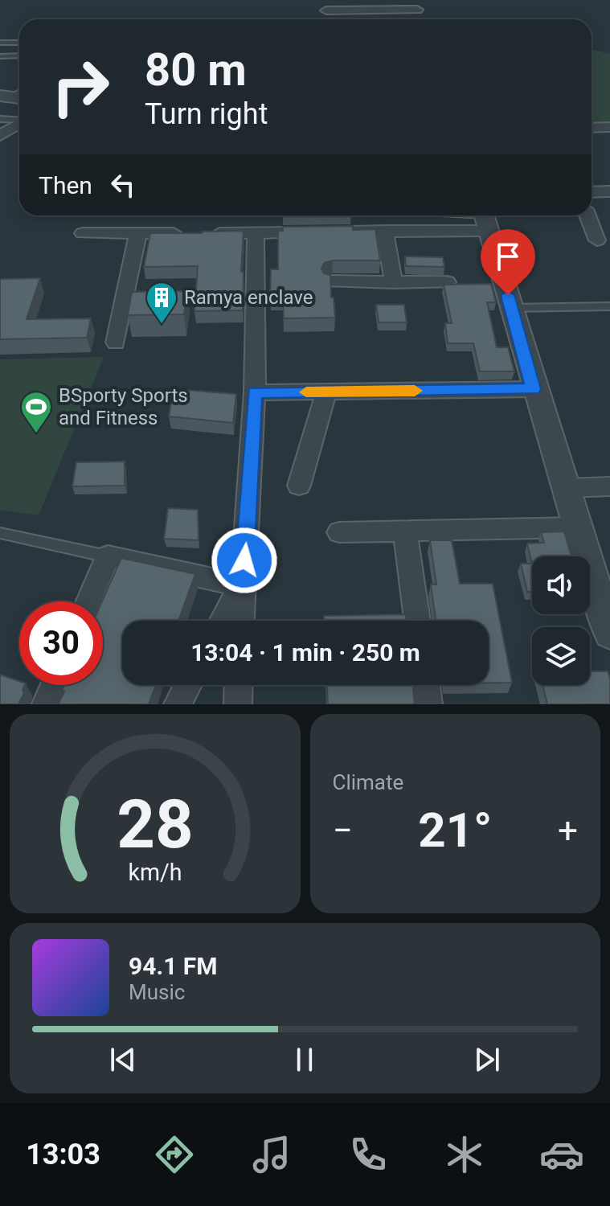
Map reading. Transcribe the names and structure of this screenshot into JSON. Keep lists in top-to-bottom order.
{
  "places": {
    "building": ["Ramya enclave"],
    "sports": ["BSporty Sports and Fitness"]
  },
  "page": {
    "turn": ["80 m", "Turn right"],
    "then": "Then",
    "limit": "30",
    "trip": "13:04 · 1 min · 250 m",
    "tile": "Climate",
    "heat": ["−", "21°", "+"],
    "song": ["94.1 FM", "Music"],
    "tabs": "13:03",
    "gauge": ["28", "km/h"]
  }
}
